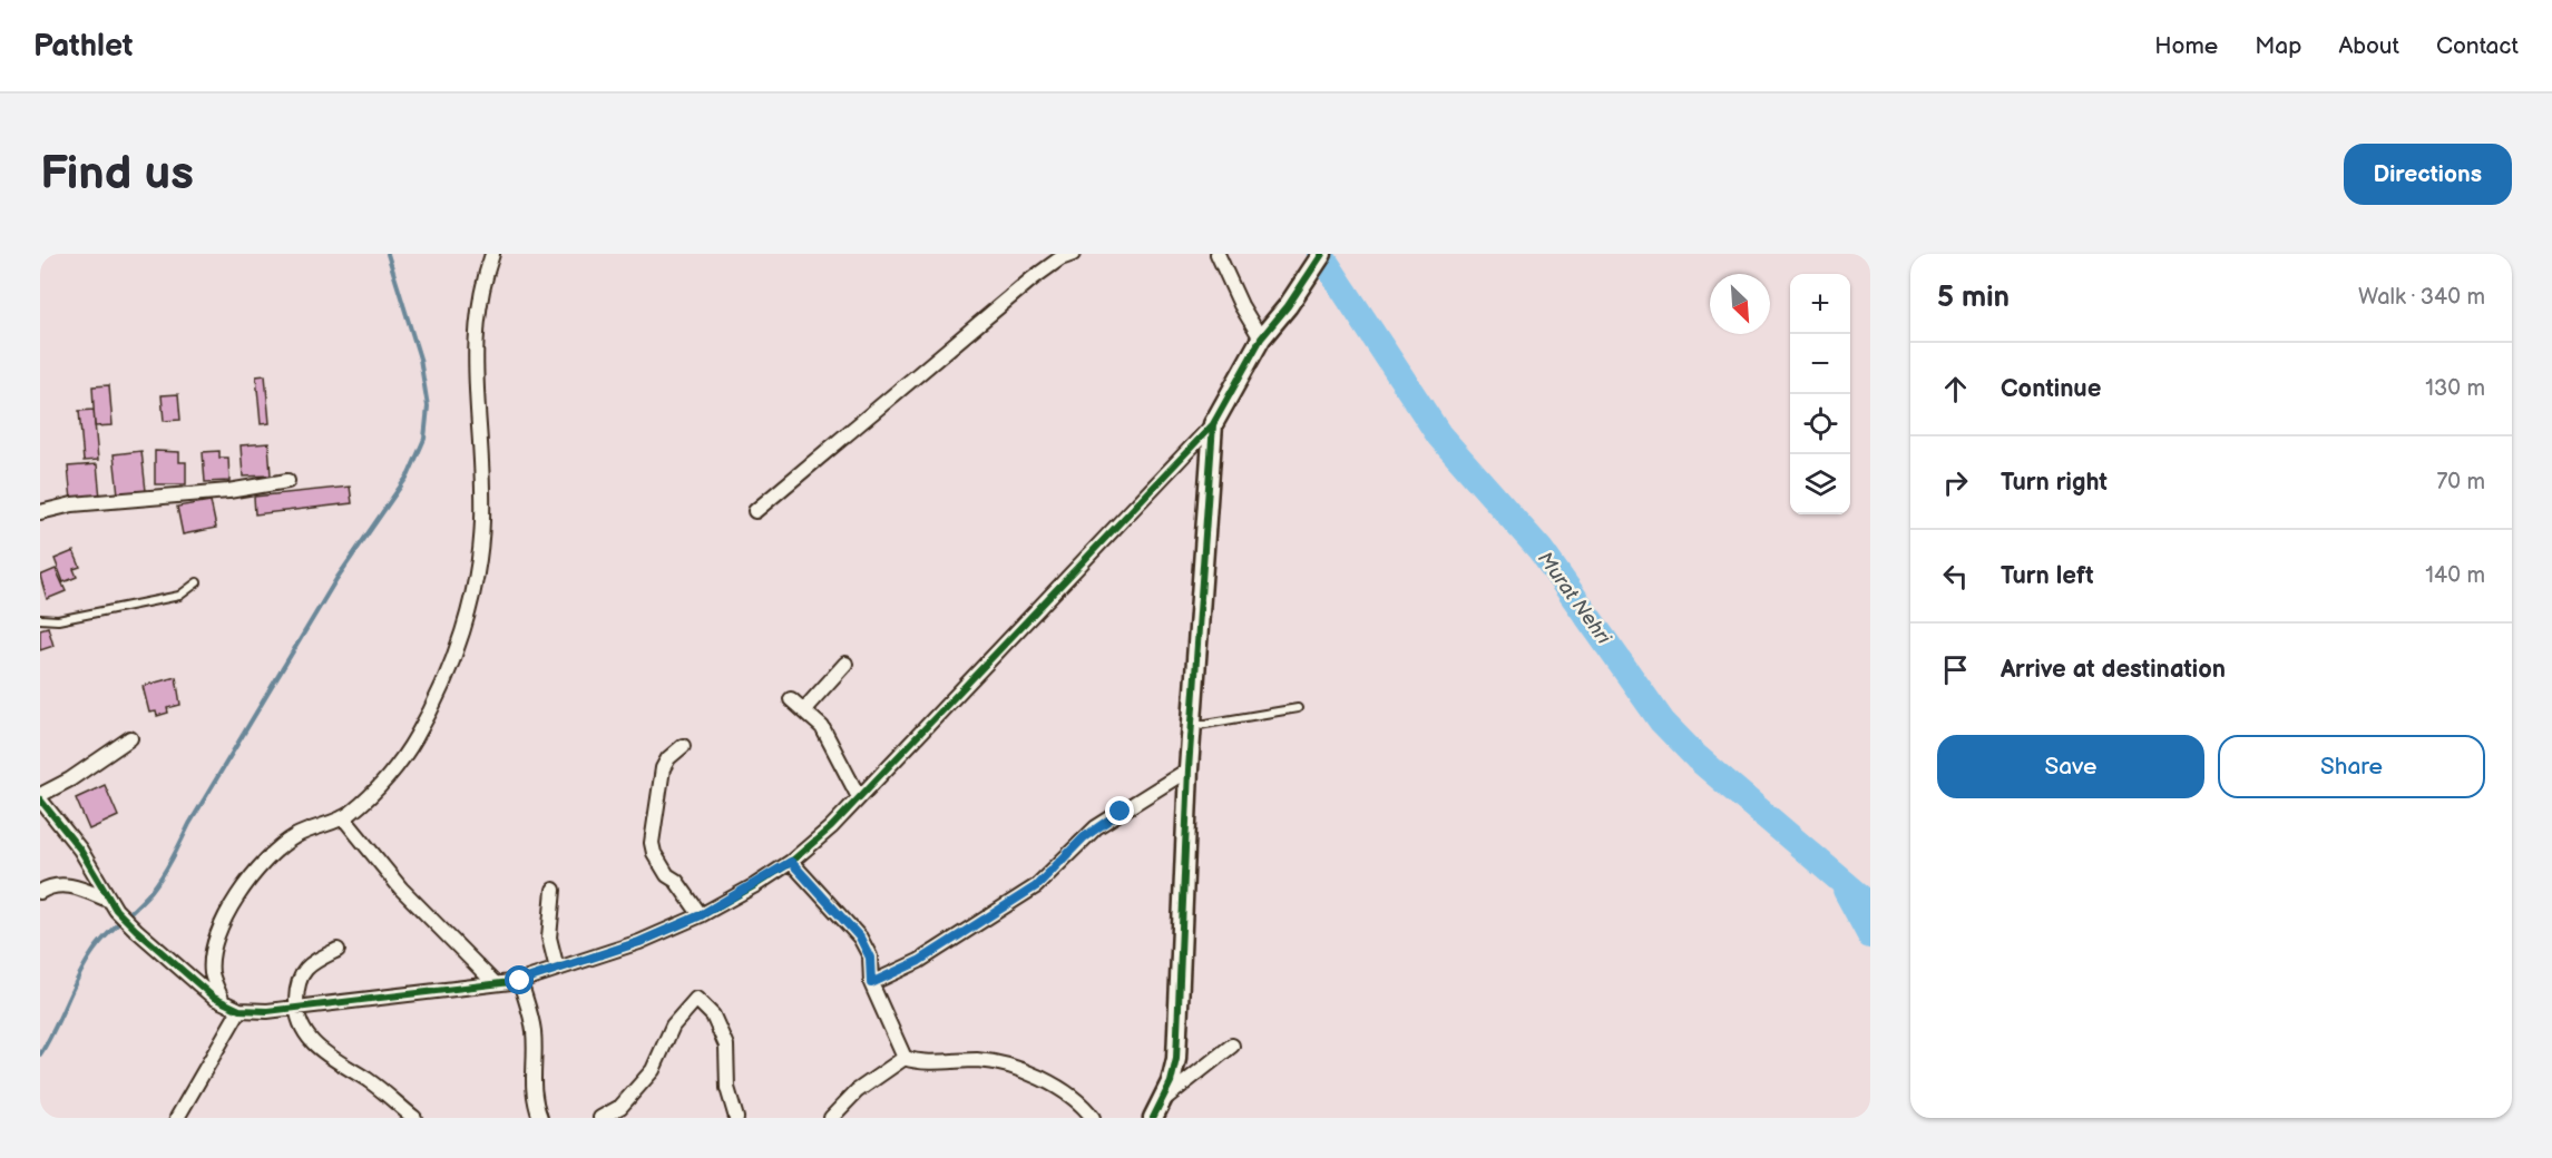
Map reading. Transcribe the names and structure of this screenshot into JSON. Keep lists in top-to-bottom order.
{
  "water": ["Murat Nehri"],
  "north": "bottom right",
  "page": {
    "header": "Pathlet",
    "nav": [
      "Home",
      "Map",
      "About",
      "Contact"
    ],
    "buttons": [
      "Directions",
      ["Save", "Share"]
    ],
    "title": "Find us",
    "heading": ["5 min", "Walk · 340 m"],
    "map_buttons": ["+", "−"],
    "list": [
      ["Continue", "130 m"],
      ["Turn right", "70 m"],
      ["Turn left", "140 m"],
      "Arrive at destination"
    ]
  }
}
